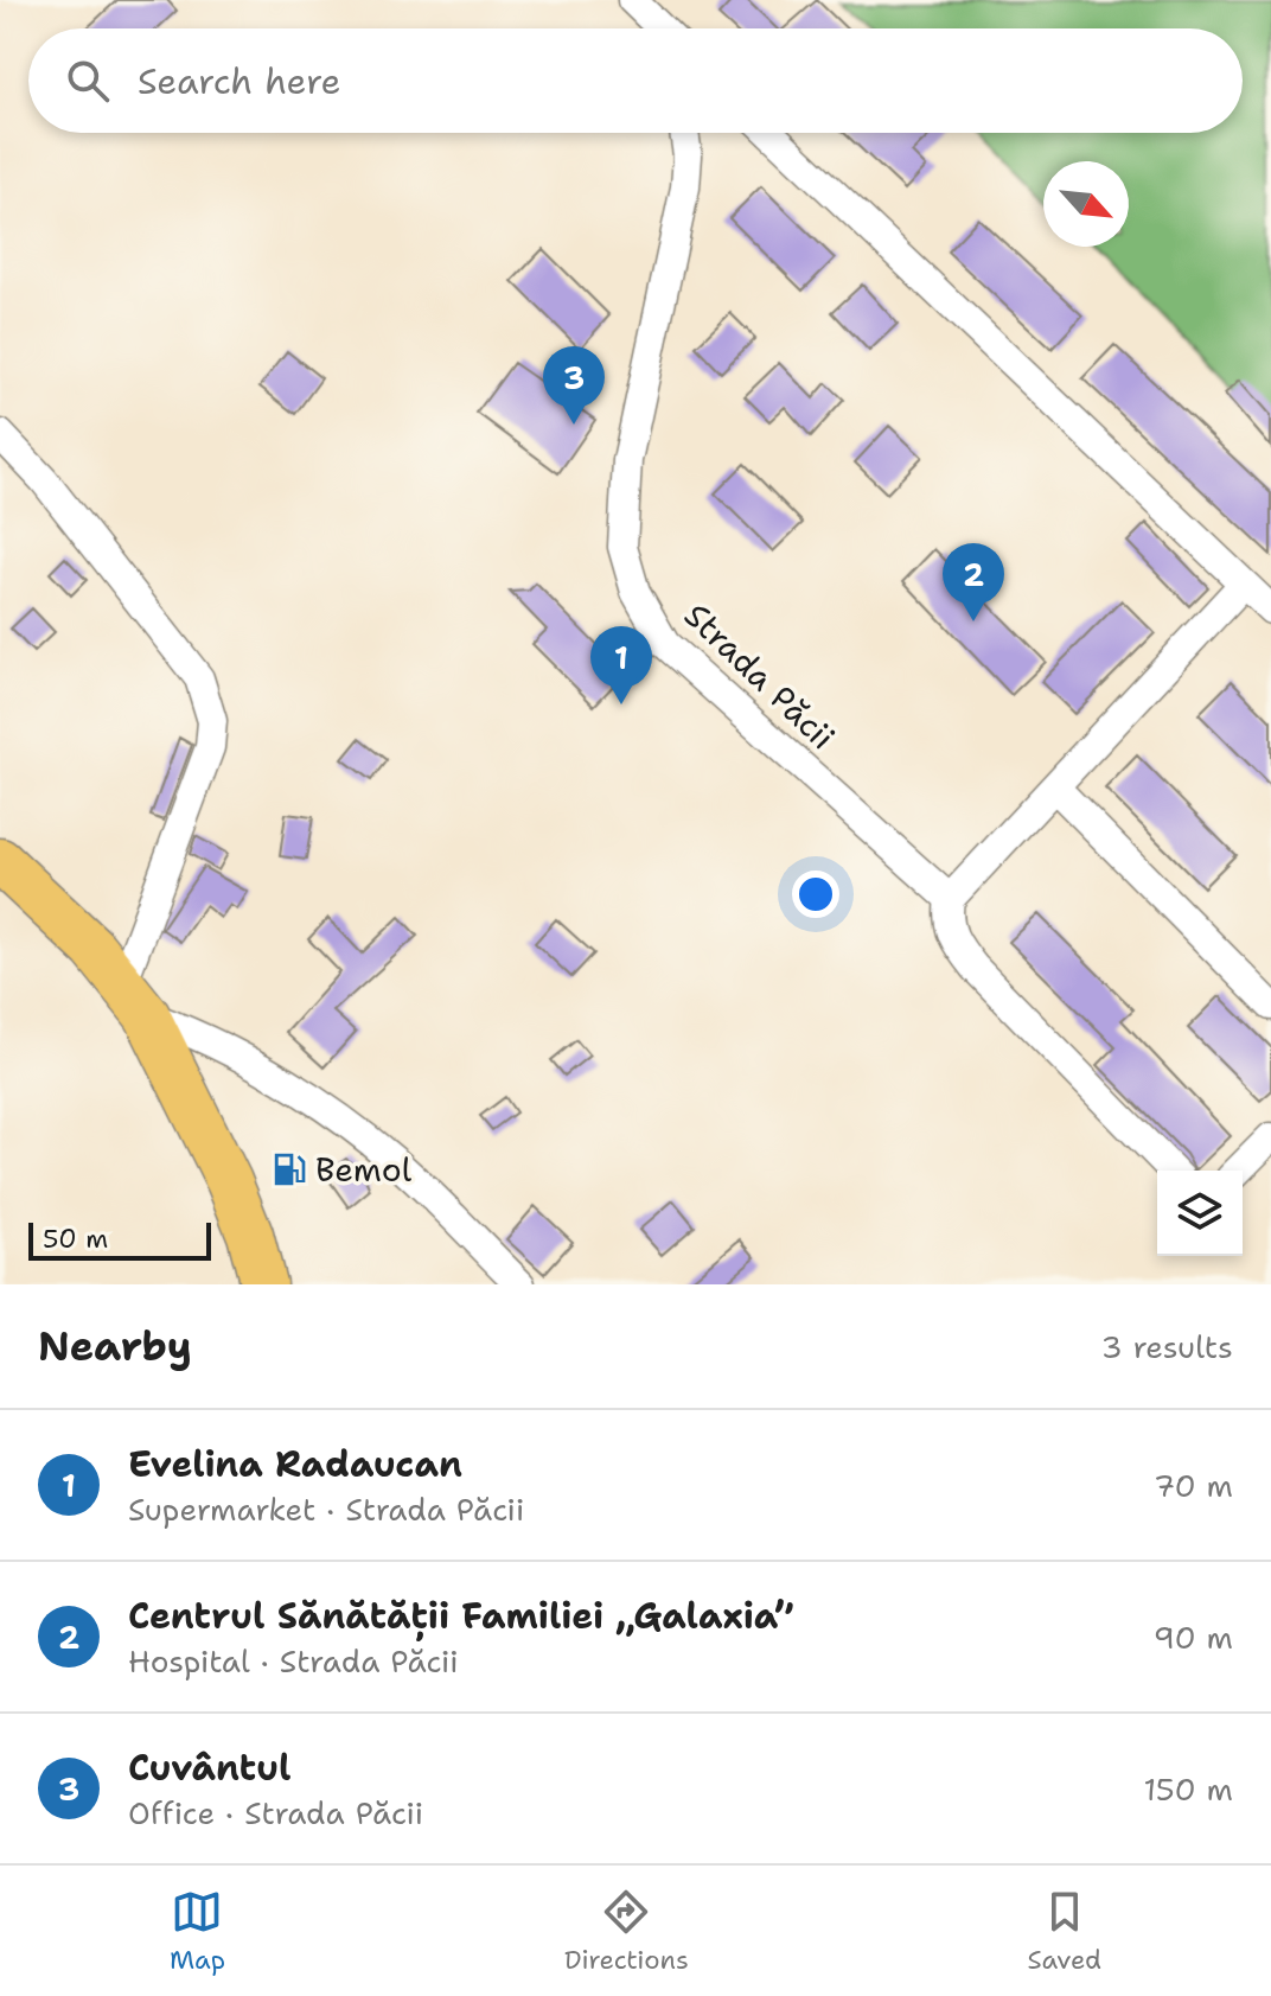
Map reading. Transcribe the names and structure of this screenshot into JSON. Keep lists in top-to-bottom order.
{
  "streets": {
    "street": ["Strada Păcii"]
  },
  "places": {
    "fuel station": ["Bemol"]
  },
  "scale_bar": "50 m",
  "north": "bottom right",
  "page": {
    "search": "Search here",
    "pins": ["3", "2", "1"],
    "scale": "50 m",
    "heading": ["Nearby", "3 results"],
    "list": [
      {
        "mark": "1",
        "name": "Evelina Radaucan",
        "note": "Supermarket · Strada Păcii",
        "value": "70 m"
      },
      {
        "mark": "2",
        "name": "Centrul Sănătății Familiei „Galaxia”",
        "note": "Hospital · Strada Păcii",
        "value": "90 m"
      },
      {
        "mark": "3",
        "name": "Cuvântul",
        "note": "Office · Strada Păcii",
        "value": "150 m"
      }
    ],
    "nav": ["Map", "Directions", "Saved"]
  }
}
